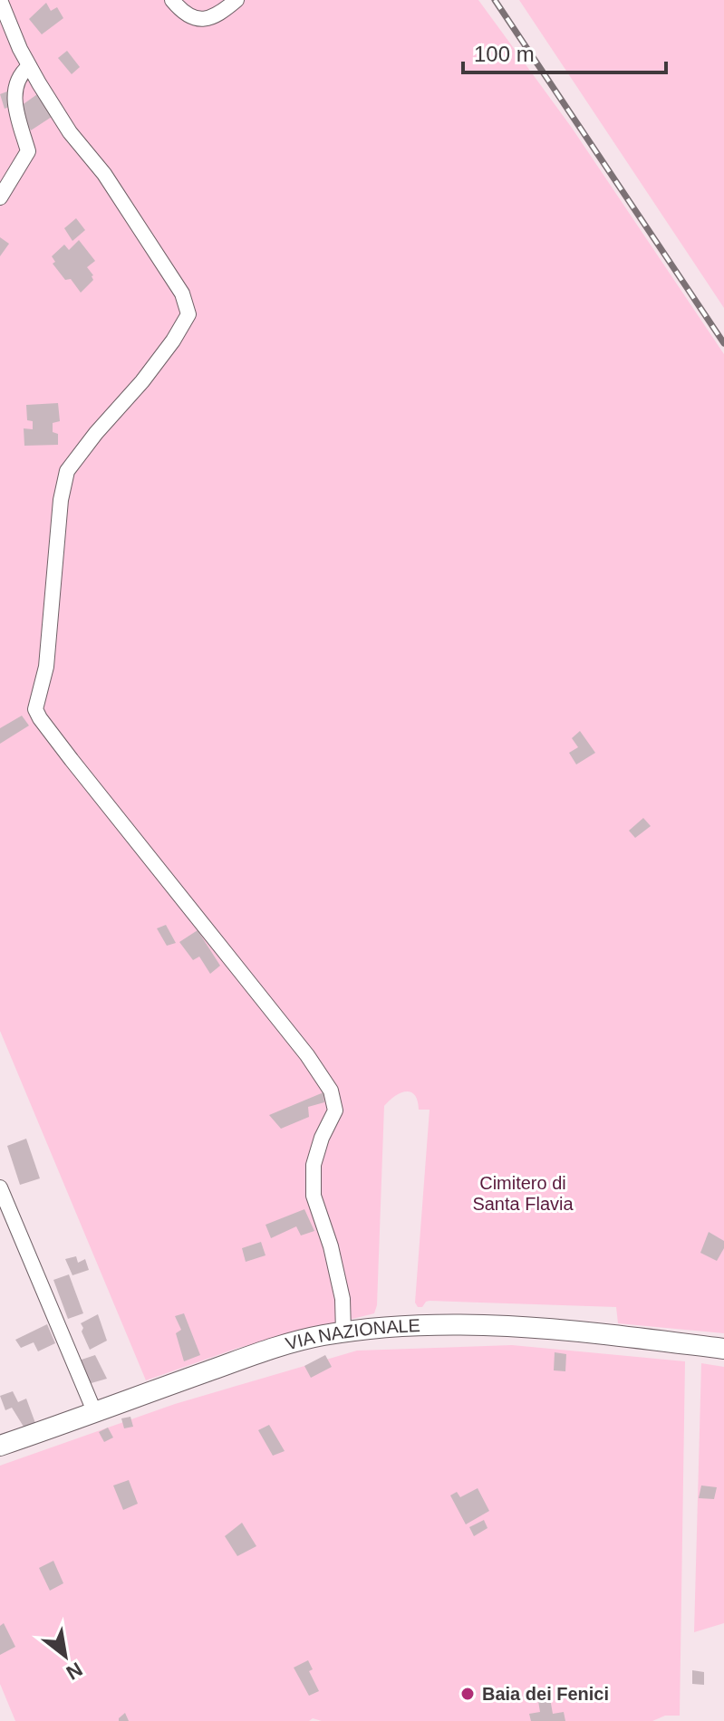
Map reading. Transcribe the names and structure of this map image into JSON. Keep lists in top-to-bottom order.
{
  "streets": {
    "main road": ["VIA NAZIONALE"]
  },
  "parks": ["Cimitero di Santa Flavia"],
  "places": ["Baia dei Fenici"],
  "scale_bar": "100 m",
  "north": "bottom right"
}
